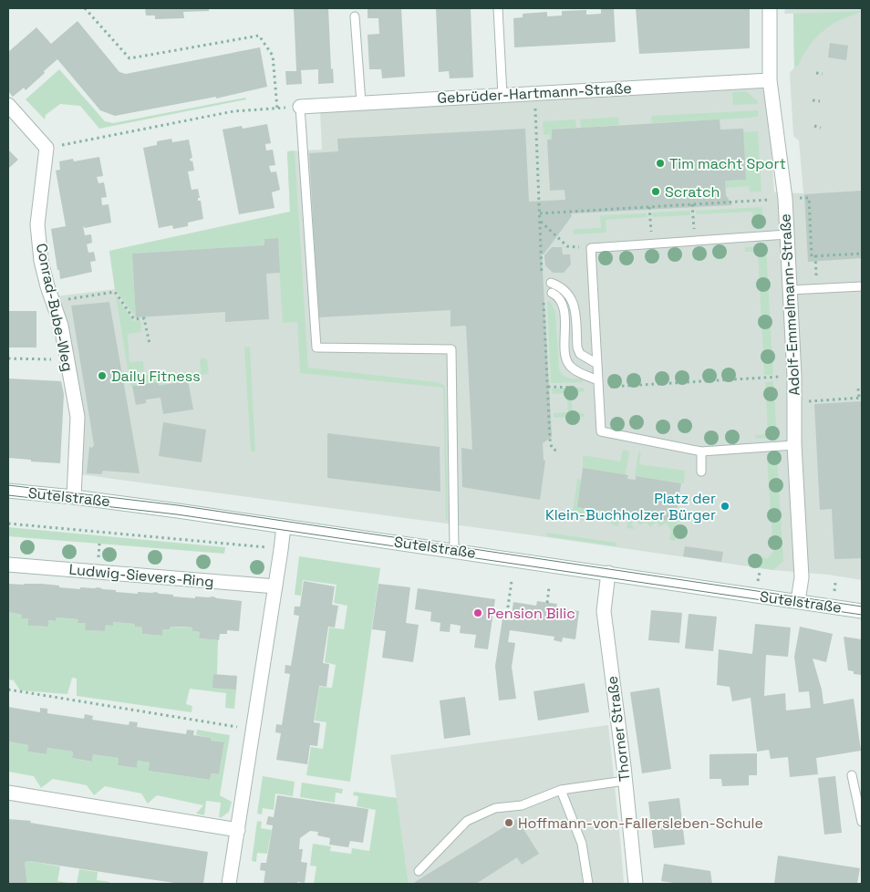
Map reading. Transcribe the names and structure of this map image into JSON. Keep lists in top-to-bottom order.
{
  "streets": {
    "street": [
      "Gebrüder-Hartmann-Straße",
      "Adolf-Emmelmann-Straße",
      "Conrad-Bube-Weg",
      "Sutelstraße",
      "Ludwig-Sievers-Ring",
      "Thorner Straße"
    ]
  },
  "crossings": [
    ["Gebrüder-Hartmann-Straße", "Adolf-Emmelmann-Straße"],
    ["Adolf-Emmelmann-Straße", "Sutelstraße"],
    ["Conrad-Bube-Weg", "Sutelstraße"],
    ["Sutelstraße", "Thorner Straße"]
  ],
  "places": [
    "Tim macht Sport",
    "Scratch",
    "Daily Fitness",
    "Platz der Klein-Buchholzer Bürger",
    "Pension Bilic",
    "Hoffmann-von-Fallersleben-Schule"
  ]
}
